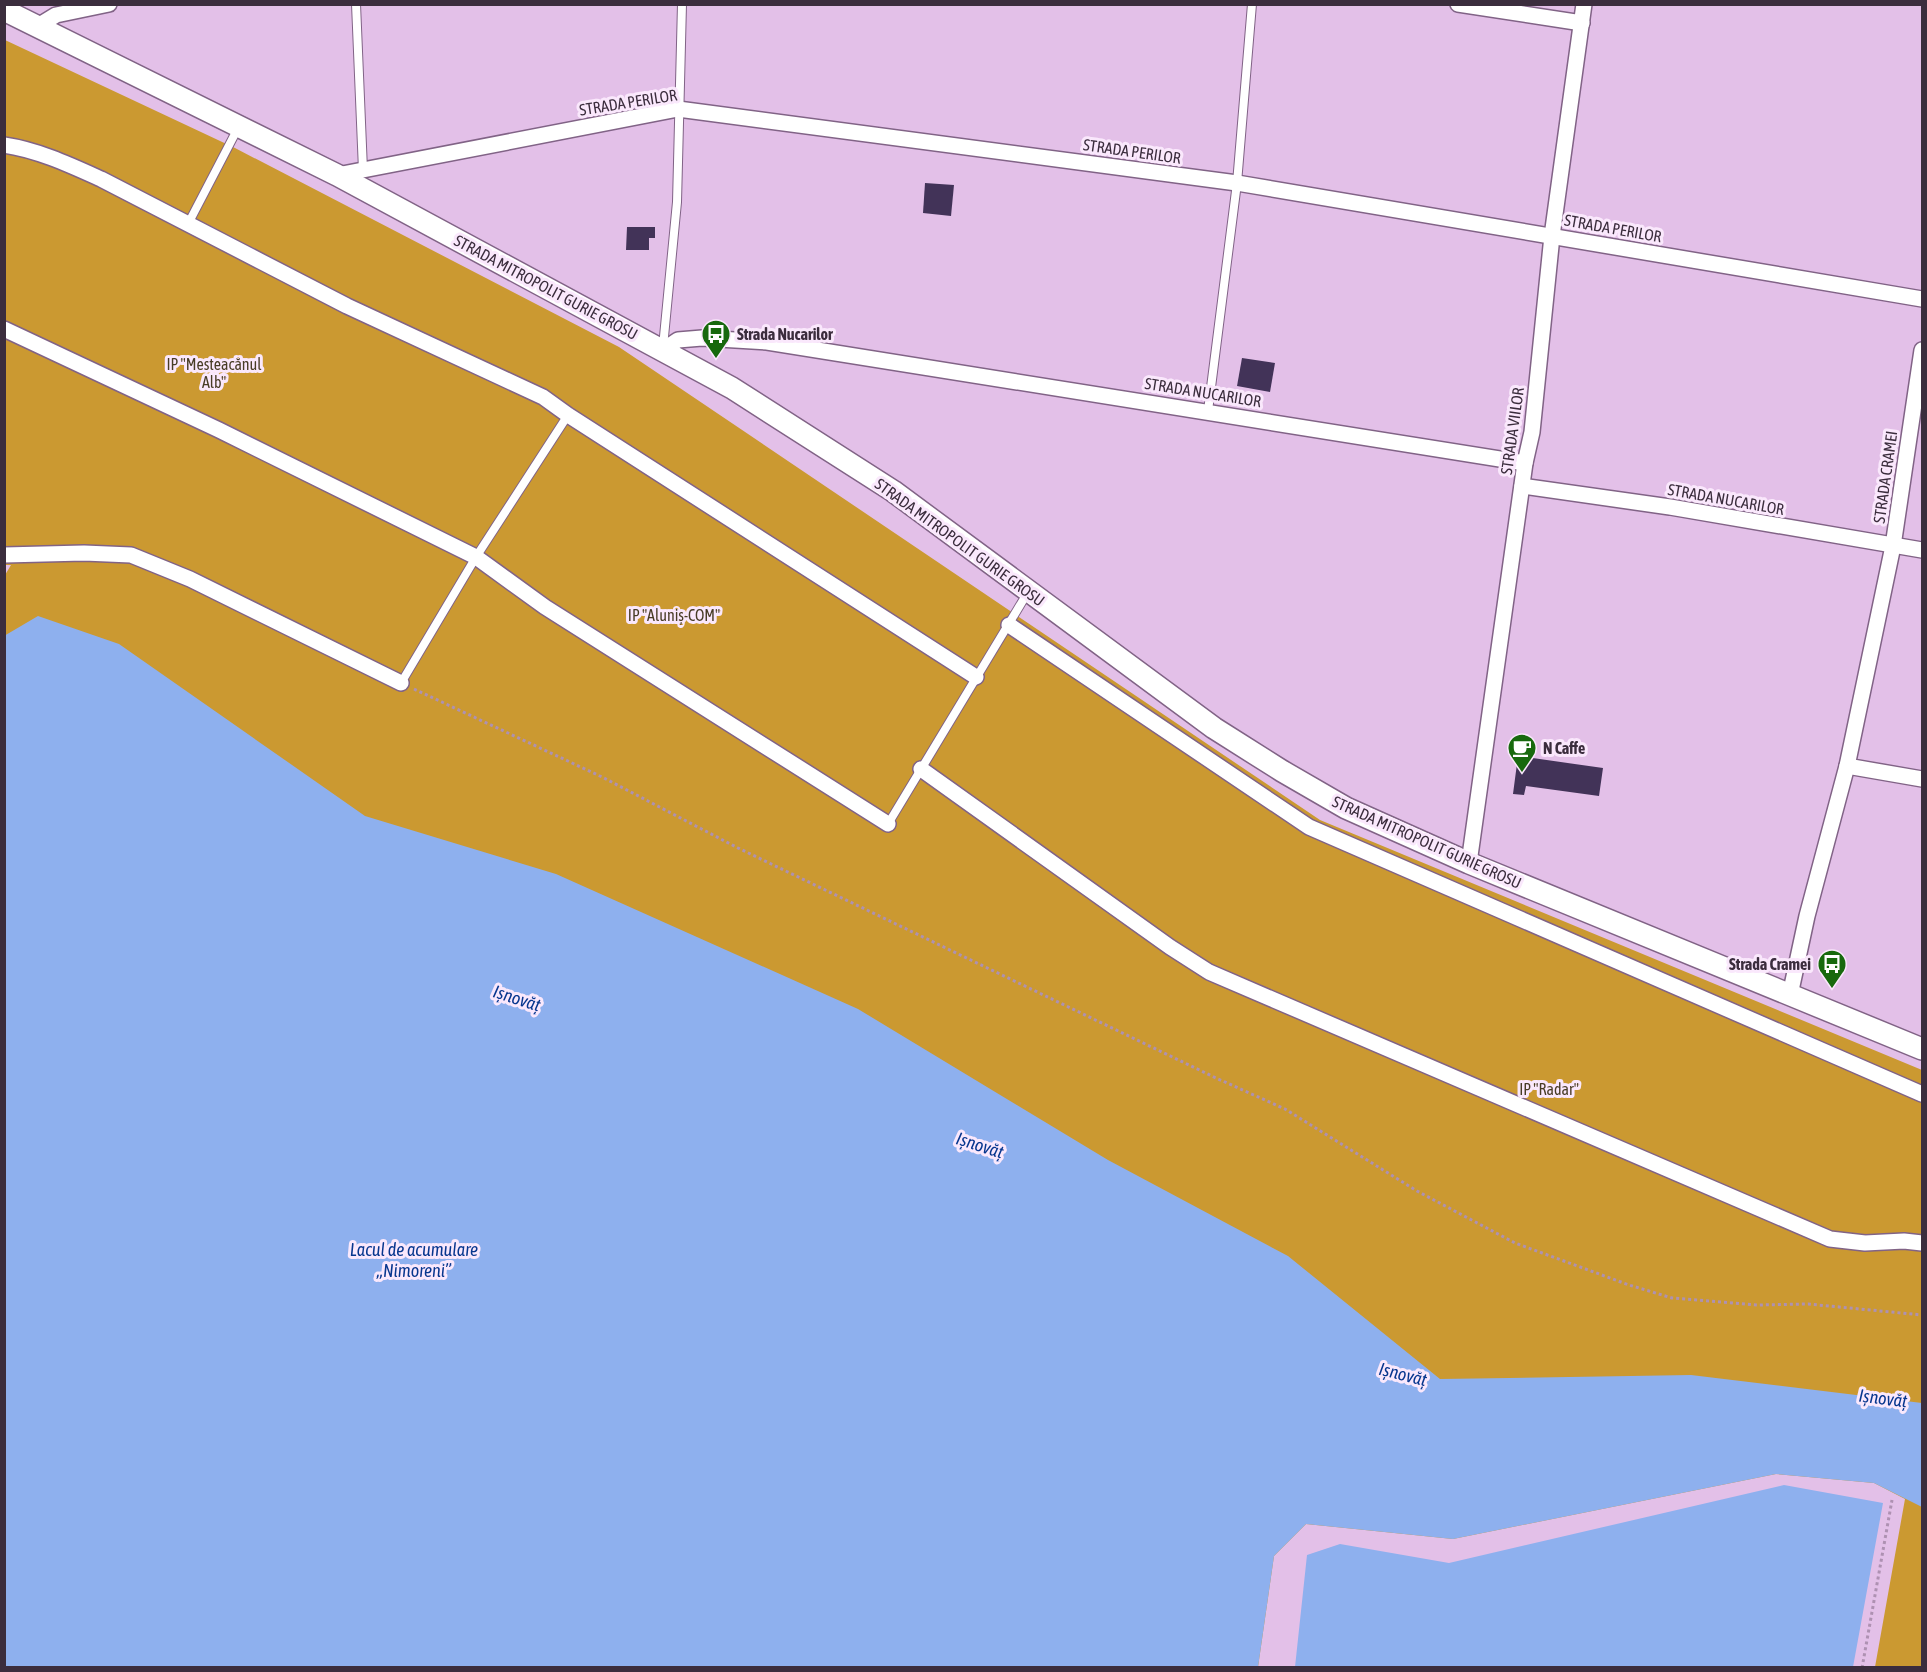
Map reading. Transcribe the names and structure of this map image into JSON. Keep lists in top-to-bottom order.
{
  "streets": {
    "main road": ["STRADA MITROPOLIT GURIE GROSU"],
    "street": [
      "STRADA PERILOR",
      "STRADA NUCARILOR",
      "STRADA VIILOR",
      "STRADA CRAMEI"
    ]
  },
  "crossings": [
    ["STRADA PERILOR", "STRADA MITROPOLIT GURIE GROSU"],
    ["STRADA PERILOR", "STRADA VIILOR"],
    ["STRADA MITROPOLIT GURIE GROSU", "STRADA NUCARILOR"],
    ["STRADA MITROPOLIT GURIE GROSU", "STRADA VIILOR"],
    ["STRADA MITROPOLIT GURIE GROSU", "STRADA CRAMEI"],
    ["STRADA NUCARILOR", "STRADA VIILOR"],
    ["STRADA NUCARILOR", "STRADA CRAMEI"]
  ],
  "water": ["Ișnovăț", "Lacul de acumulare „Nimoreni”"],
  "parks": ["IP \"Mesteacănul Alb\"", "IP \"Aluniș-COM\"", "IP \"Radar\""],
  "places": {
    "bus stop": ["Strada Nucarilor", "Strada Cramei"],
    "cafe": ["N Caffe"]
  }
}
